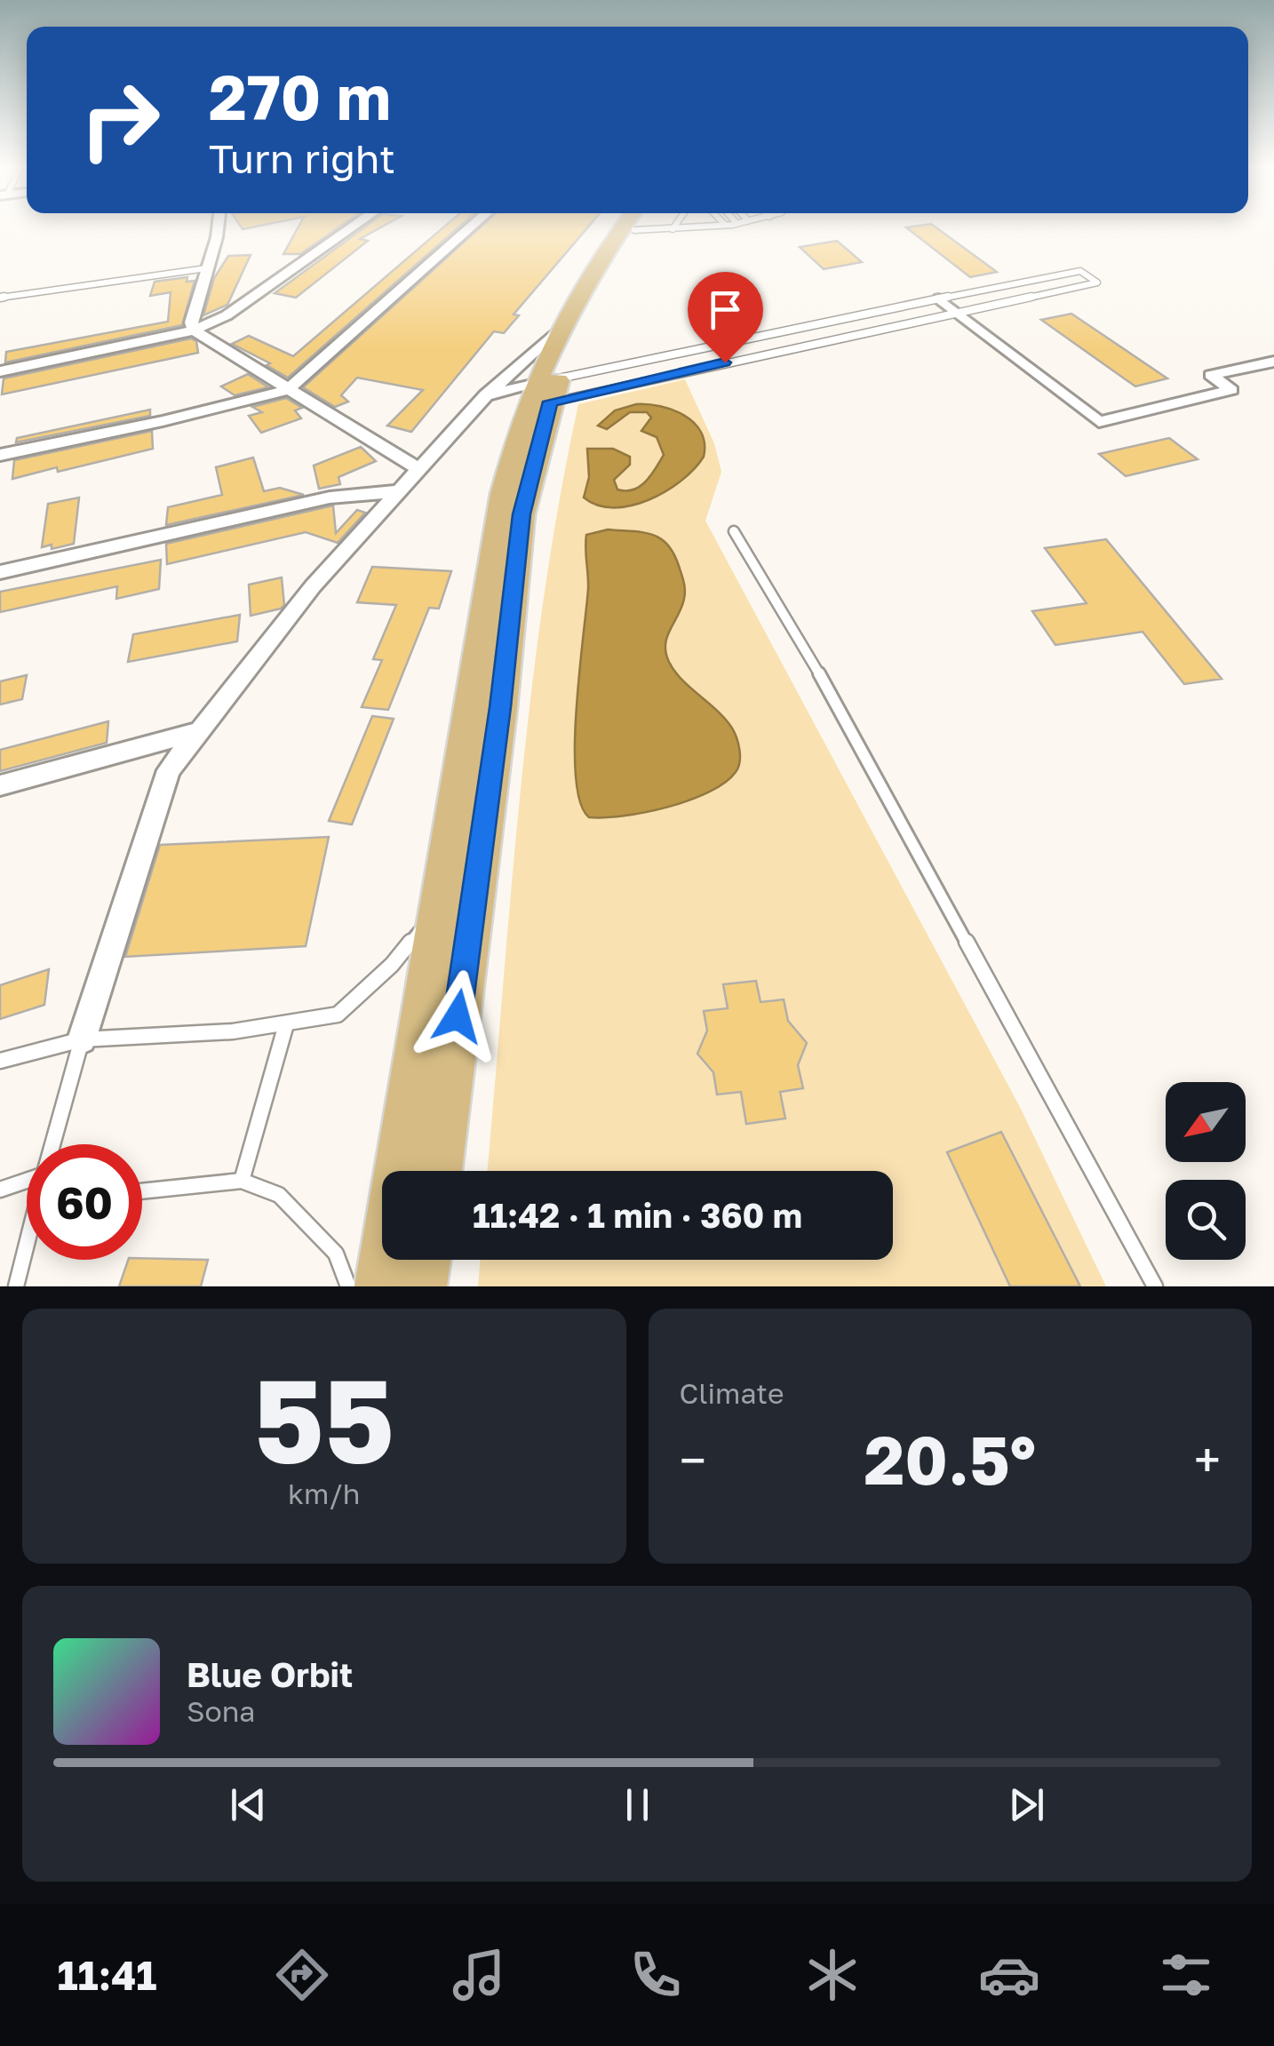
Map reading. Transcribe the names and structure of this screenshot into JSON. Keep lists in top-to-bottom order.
{
  "north": "bottom left",
  "page": {
    "turn": ["270 m", "Turn right"],
    "limit": "60",
    "trip": "11:42 · 1 min · 360 m",
    "tile": [
      ["55", "km/h"],
      "Climate"
    ],
    "heat": ["−", "20.5°", "+"],
    "song": ["Blue Orbit", "Sona"],
    "tabs": "11:41"
  }
}
